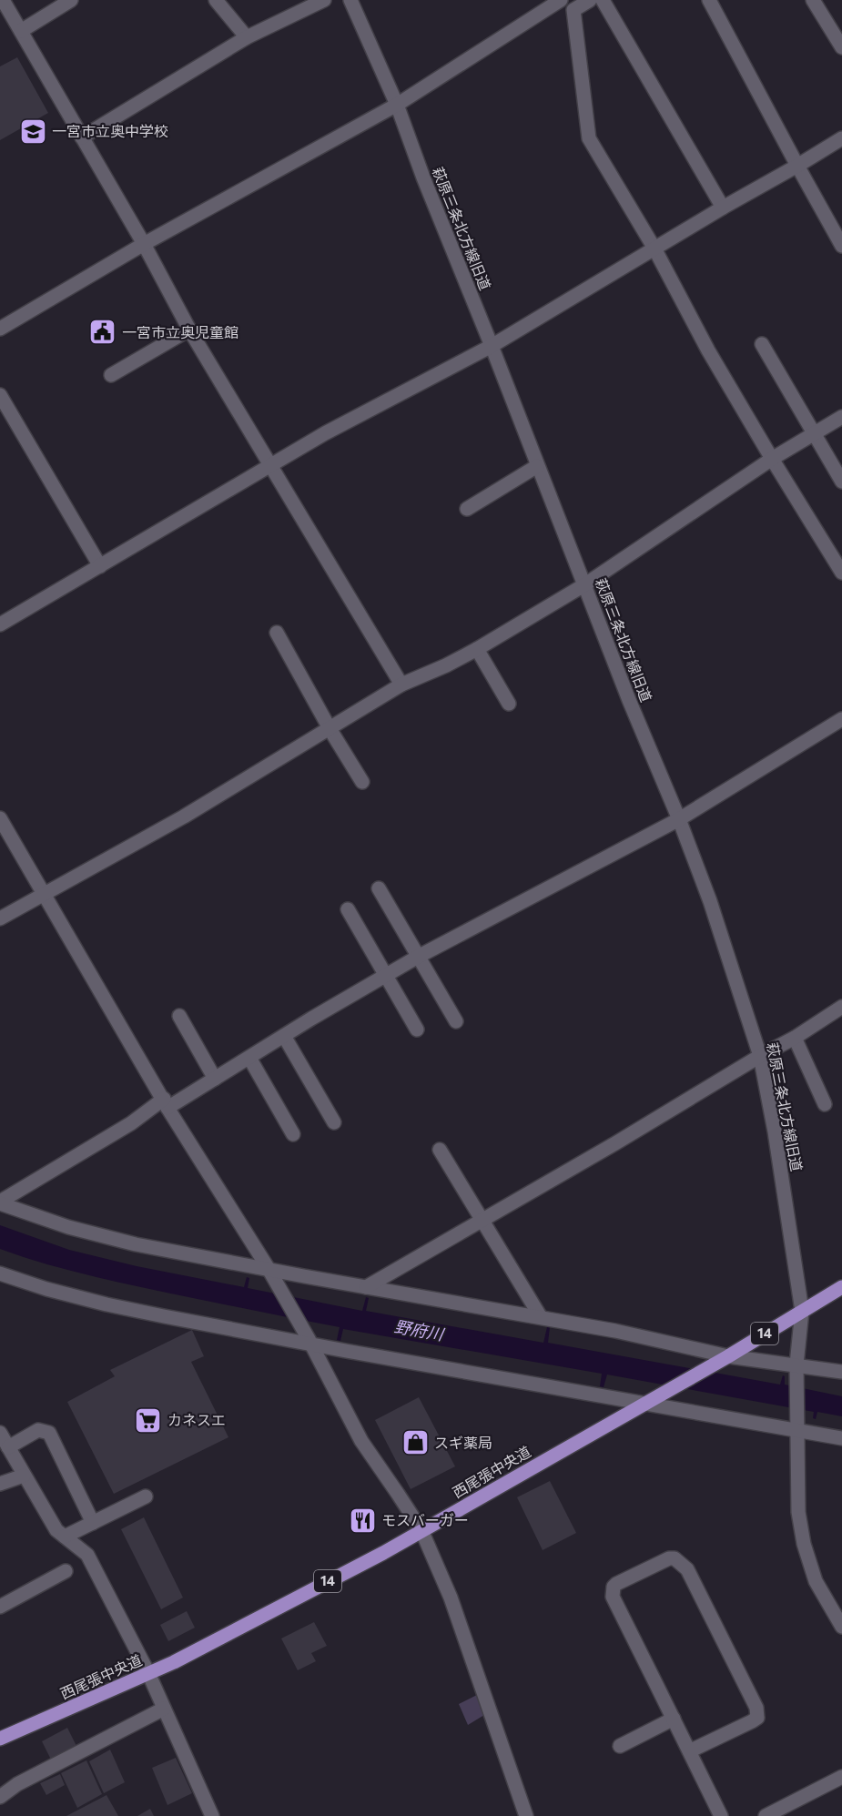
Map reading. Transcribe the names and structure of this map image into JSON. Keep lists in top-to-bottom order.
{
  "streets": {
    "main road": ["14", "西尾張中央道"],
    "street": ["萩原三条北方線旧道"]
  },
  "crossings": [
    ["萩原三条北方線旧道", "西尾張中央道"]
  ],
  "water": ["野府川"],
  "places": {
    "school or university": ["一宮市立奥中学校"],
    "public building": ["一宮市立奥児童館"],
    "supermarket": ["カネスエ"],
    "shop": ["スギ薬局"],
    "restaurant": ["モスバーガー"]
  }
}
